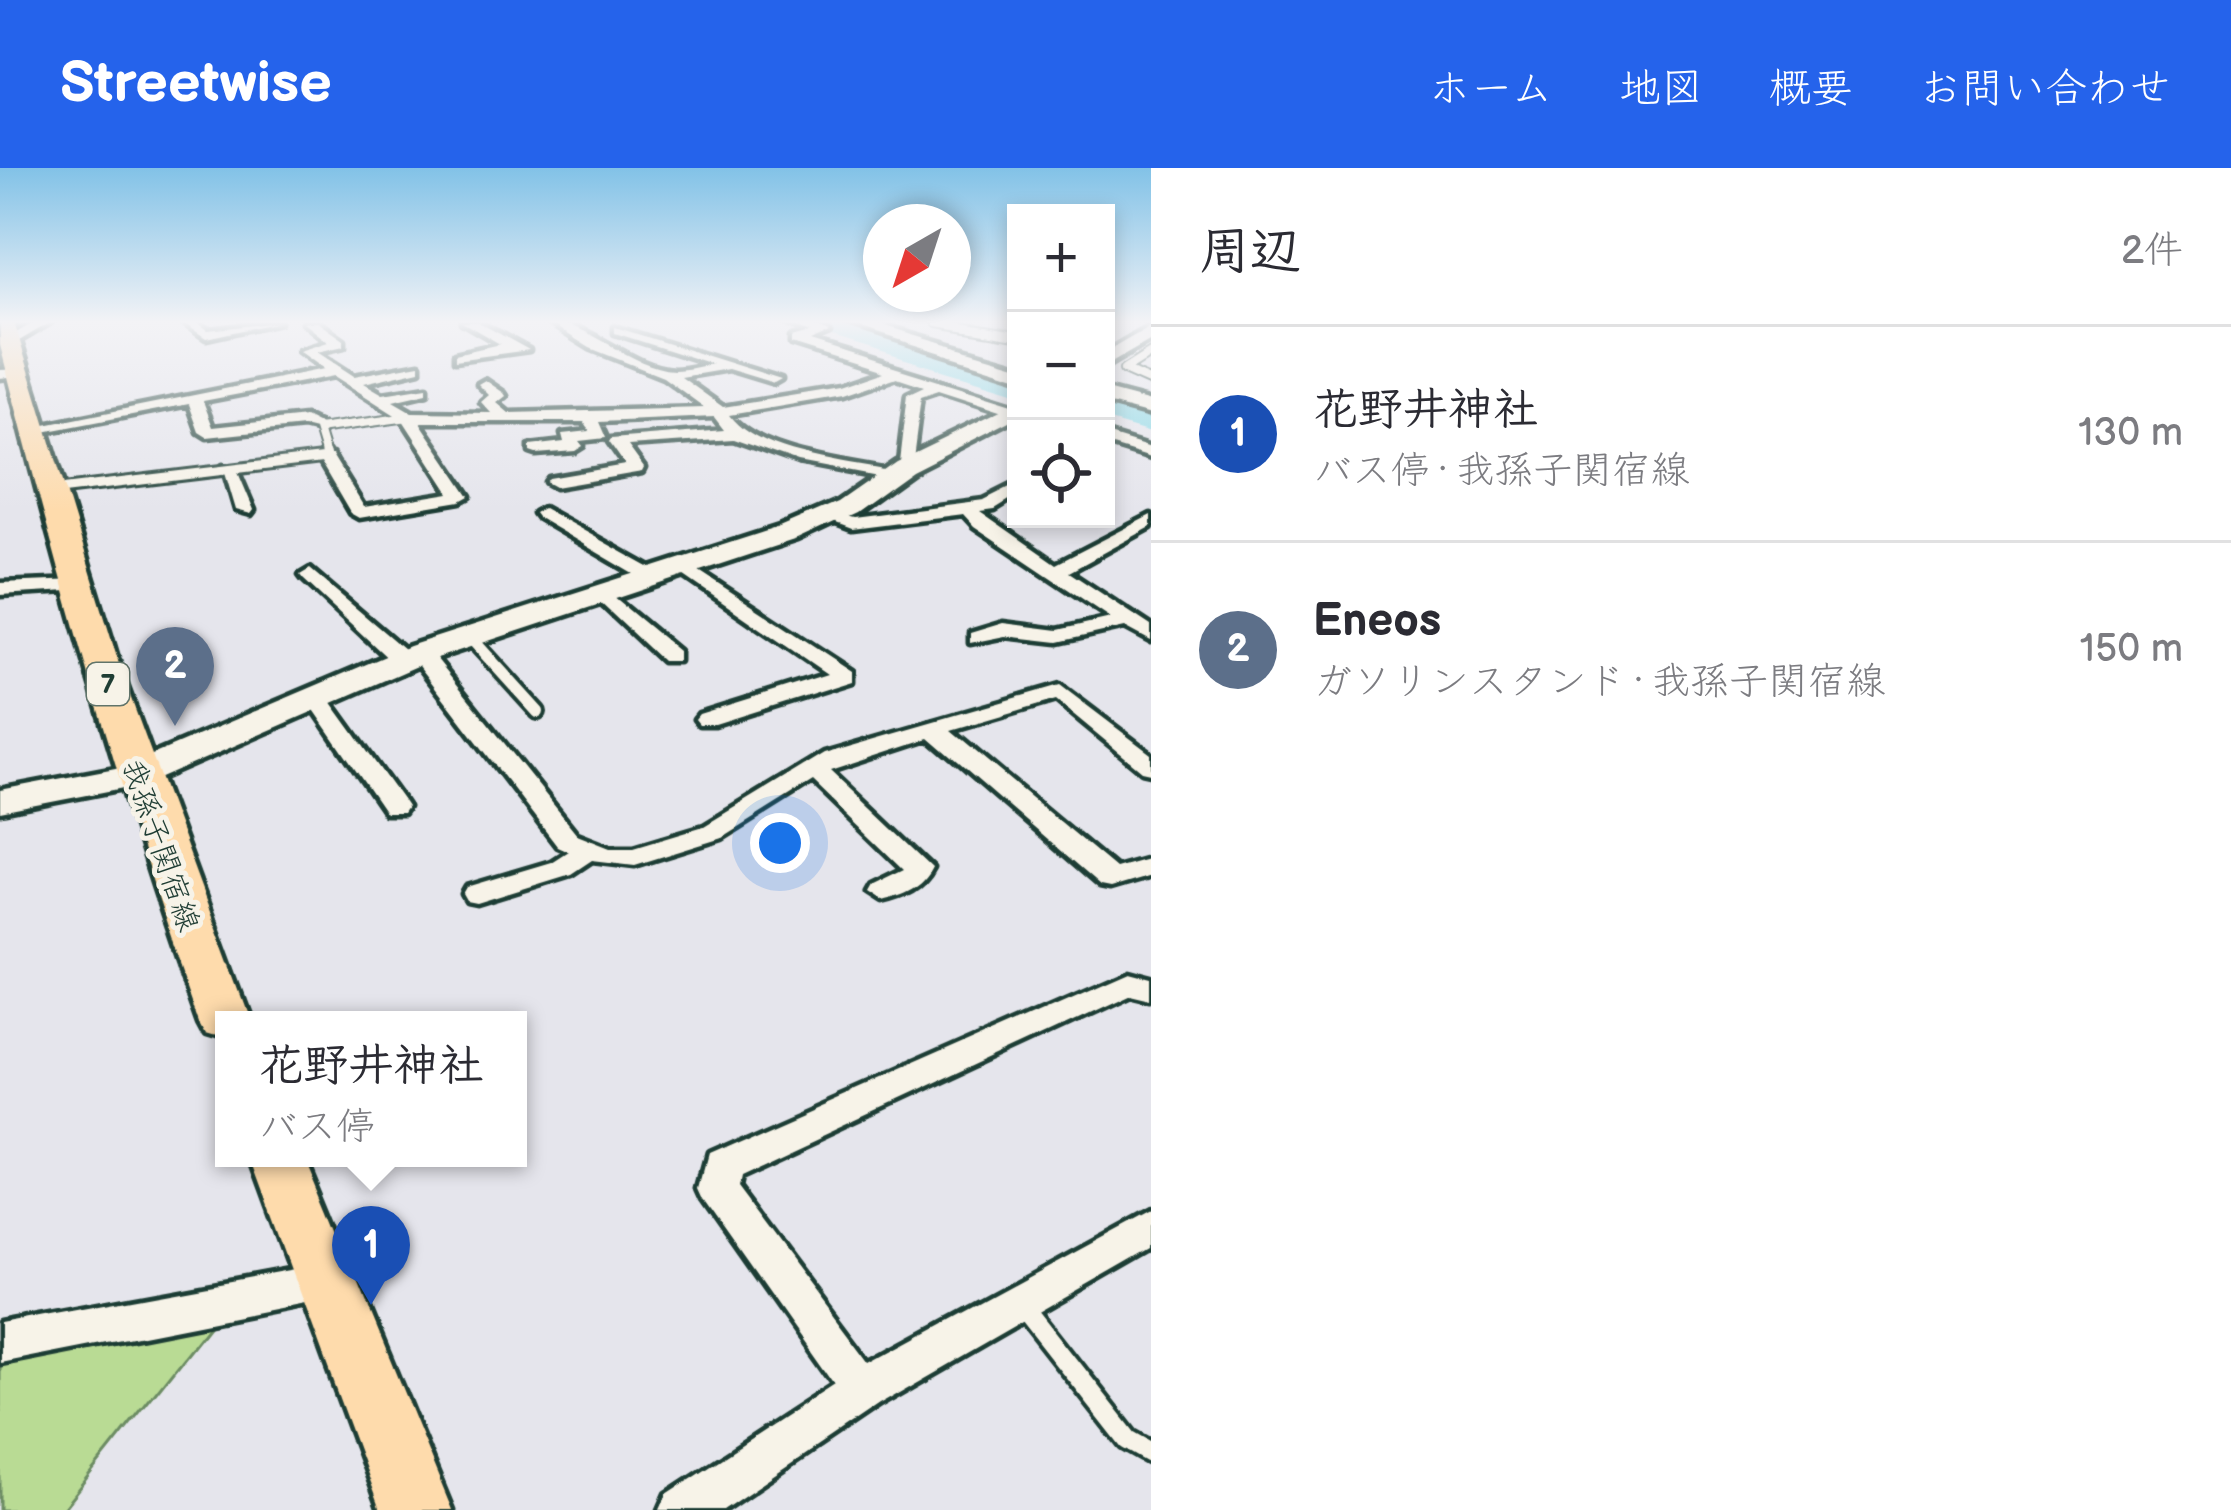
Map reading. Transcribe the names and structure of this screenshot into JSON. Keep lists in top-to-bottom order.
{
  "streets": {
    "main road": ["7", "我孫子関宿線"]
  },
  "north": "bottom left",
  "page": {
    "header": "Streetwise",
    "nav": [
      "ホーム",
      "地図",
      "概要",
      "お問い合わせ"
    ],
    "heading": ["周辺", "2件"],
    "map_buttons": ["+", "−"],
    "list": [
      {
        "mark": "1",
        "name": "花野井神社",
        "note": "バス停 · 我孫子関宿線",
        "value": "130 m"
      },
      {
        "mark": "2",
        "name": "Eneos",
        "note": "ガソリンスタンド · 我孫子関宿線",
        "value": "150 m"
      }
    ],
    "pins": ["2", "1"],
    "popup": ["花野井神社", "バス停"]
  }
}
